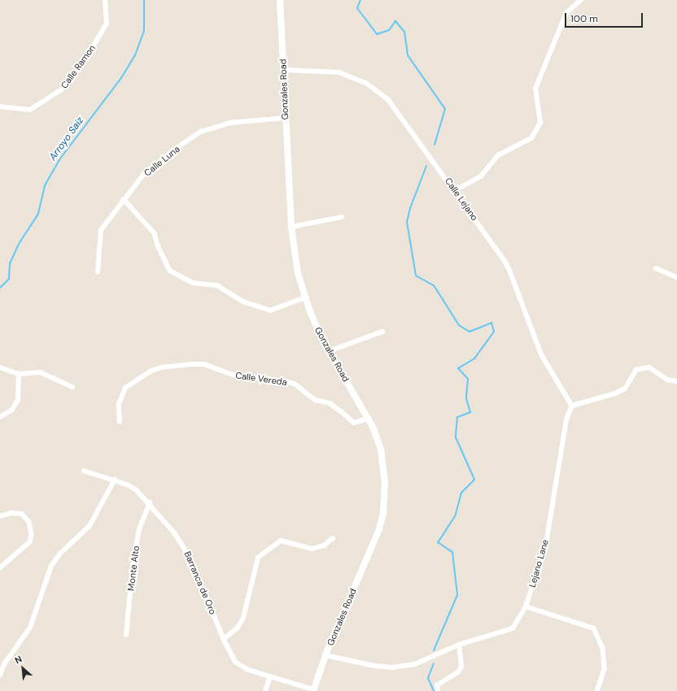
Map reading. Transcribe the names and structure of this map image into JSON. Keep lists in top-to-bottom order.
{
  "streets": {
    "street": [
      "Calle Ramon",
      "Gonzales Road",
      "Calle Luna",
      "Calle Lejano",
      "Calle Vereda",
      "Lejano Lane",
      "Monte Alto",
      "Barranca de Oro"
    ]
  },
  "crossings": [
    ["Gonzales Road", "Calle Luna"],
    ["Gonzales Road", "Calle Lejano"],
    ["Gonzales Road", "Calle Vereda"],
    ["Gonzales Road", "Lejano Lane"],
    ["Gonzales Road", "Barranca de Oro"],
    ["Calle Lejano", "Lejano Lane"],
    ["Monte Alto", "Barranca de Oro"]
  ],
  "water": ["Arroyo Saiz"],
  "scale_bar": "100 m",
  "north": "top left"
}
